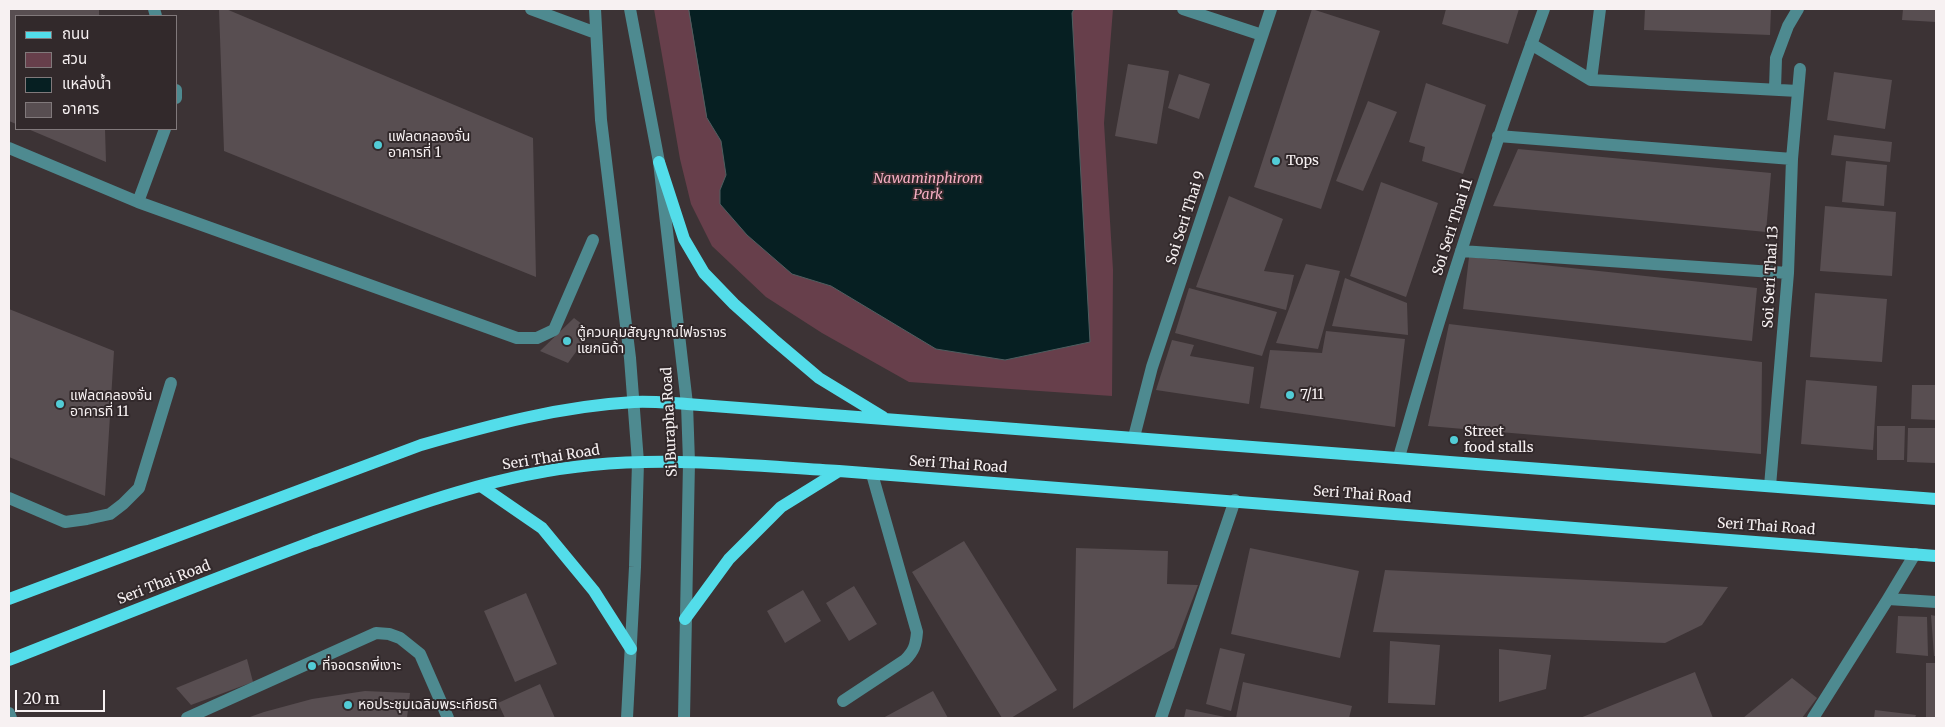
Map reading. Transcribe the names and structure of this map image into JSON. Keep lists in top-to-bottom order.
{
  "streets": {
    "main road": ["Seri Thai Road"],
    "street": [
      "Soi Seri Thai 9",
      "Soi Seri Thai 11",
      "Soi Seri Thai 13",
      "Si Burapha Road"
    ]
  },
  "crossings": [
    ["Si Burapha Road", "Seri Thai Road"]
  ],
  "parks": ["Nawaminphirom Park"],
  "places": [
    "แฟลตคลองจั่น อาคารที่ 1",
    "Tops",
    "ตู้ควบคุมสัญญาณไฟจราจร แยกนิด้า",
    "7/11",
    "แฟลตคลองจั่น อาคารที่ 11",
    "Street food stalls",
    "ที่จอดรถพี่เงาะ",
    "หอประชุมเฉลิมพระเกียรติ"
  ],
  "legend": [
    "ถนน",
    "สวน",
    "แหล่งน้ำ",
    "อาคาร"
  ],
  "scale_bar": "20 m"
}
